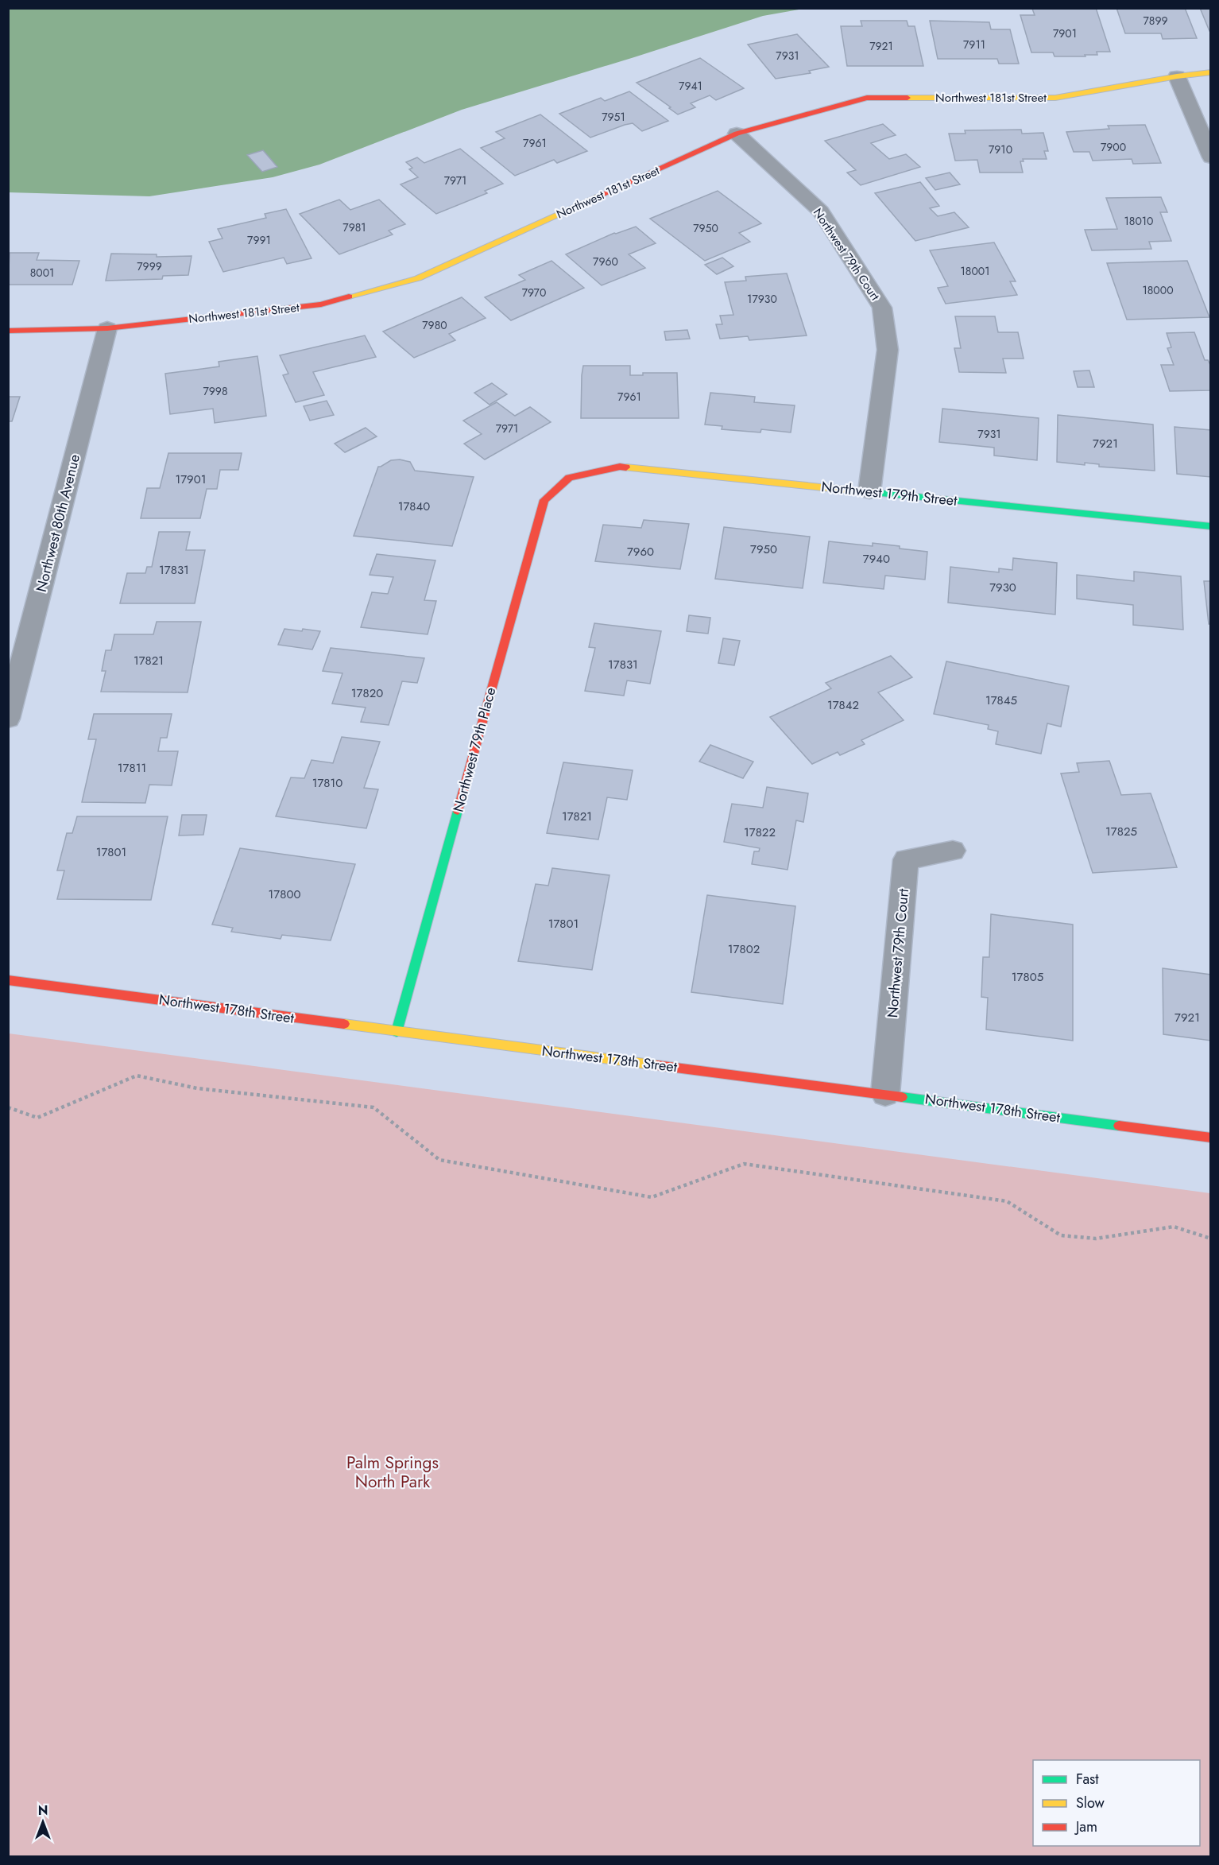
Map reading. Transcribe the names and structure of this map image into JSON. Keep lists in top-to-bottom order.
{
  "streets": {
    "street": [
      "Northwest 181st Street",
      "Northwest 79th Court",
      "Northwest 179th Street",
      "Northwest 80th Avenue",
      "Northwest 79th Place",
      "Northwest 178th Street"
    ]
  },
  "crossings": [
    ["Northwest 181st Street", "Northwest 79th Court"],
    ["Northwest 181st Street", "Northwest 80th Avenue"],
    ["Northwest 79th Court", "Northwest 179th Street"],
    ["Northwest 79th Court", "Northwest 178th Street"],
    ["Northwest 179th Street", "Northwest 79th Place"],
    ["Northwest 79th Place", "Northwest 178th Street"]
  ],
  "parks": ["Palm Springs North Park"],
  "house_numbers": [
    "7899",
    "7901",
    "7911",
    "7921",
    "7931",
    "7941",
    "7951",
    "7961",
    "7900",
    "7910",
    "7971",
    "18010",
    "7981",
    "7950",
    "7991",
    "7960",
    "7999",
    "18001",
    "8001",
    "18000",
    "7970",
    "17930",
    "7980",
    "7998",
    "7961",
    "7971",
    "7931",
    "7921",
    "17901",
    "17840",
    "7950",
    "7960",
    "7940",
    "17831",
    "7930",
    "17821",
    "17831",
    "17820",
    "17845",
    "17842",
    "17811",
    "17810",
    "17821",
    "17825",
    "17822",
    "17801",
    "17800",
    "17801",
    "17802",
    "17805",
    "7921"
  ],
  "legend": ["Fast", "Slow", "Jam"],
  "north": "top"
}
